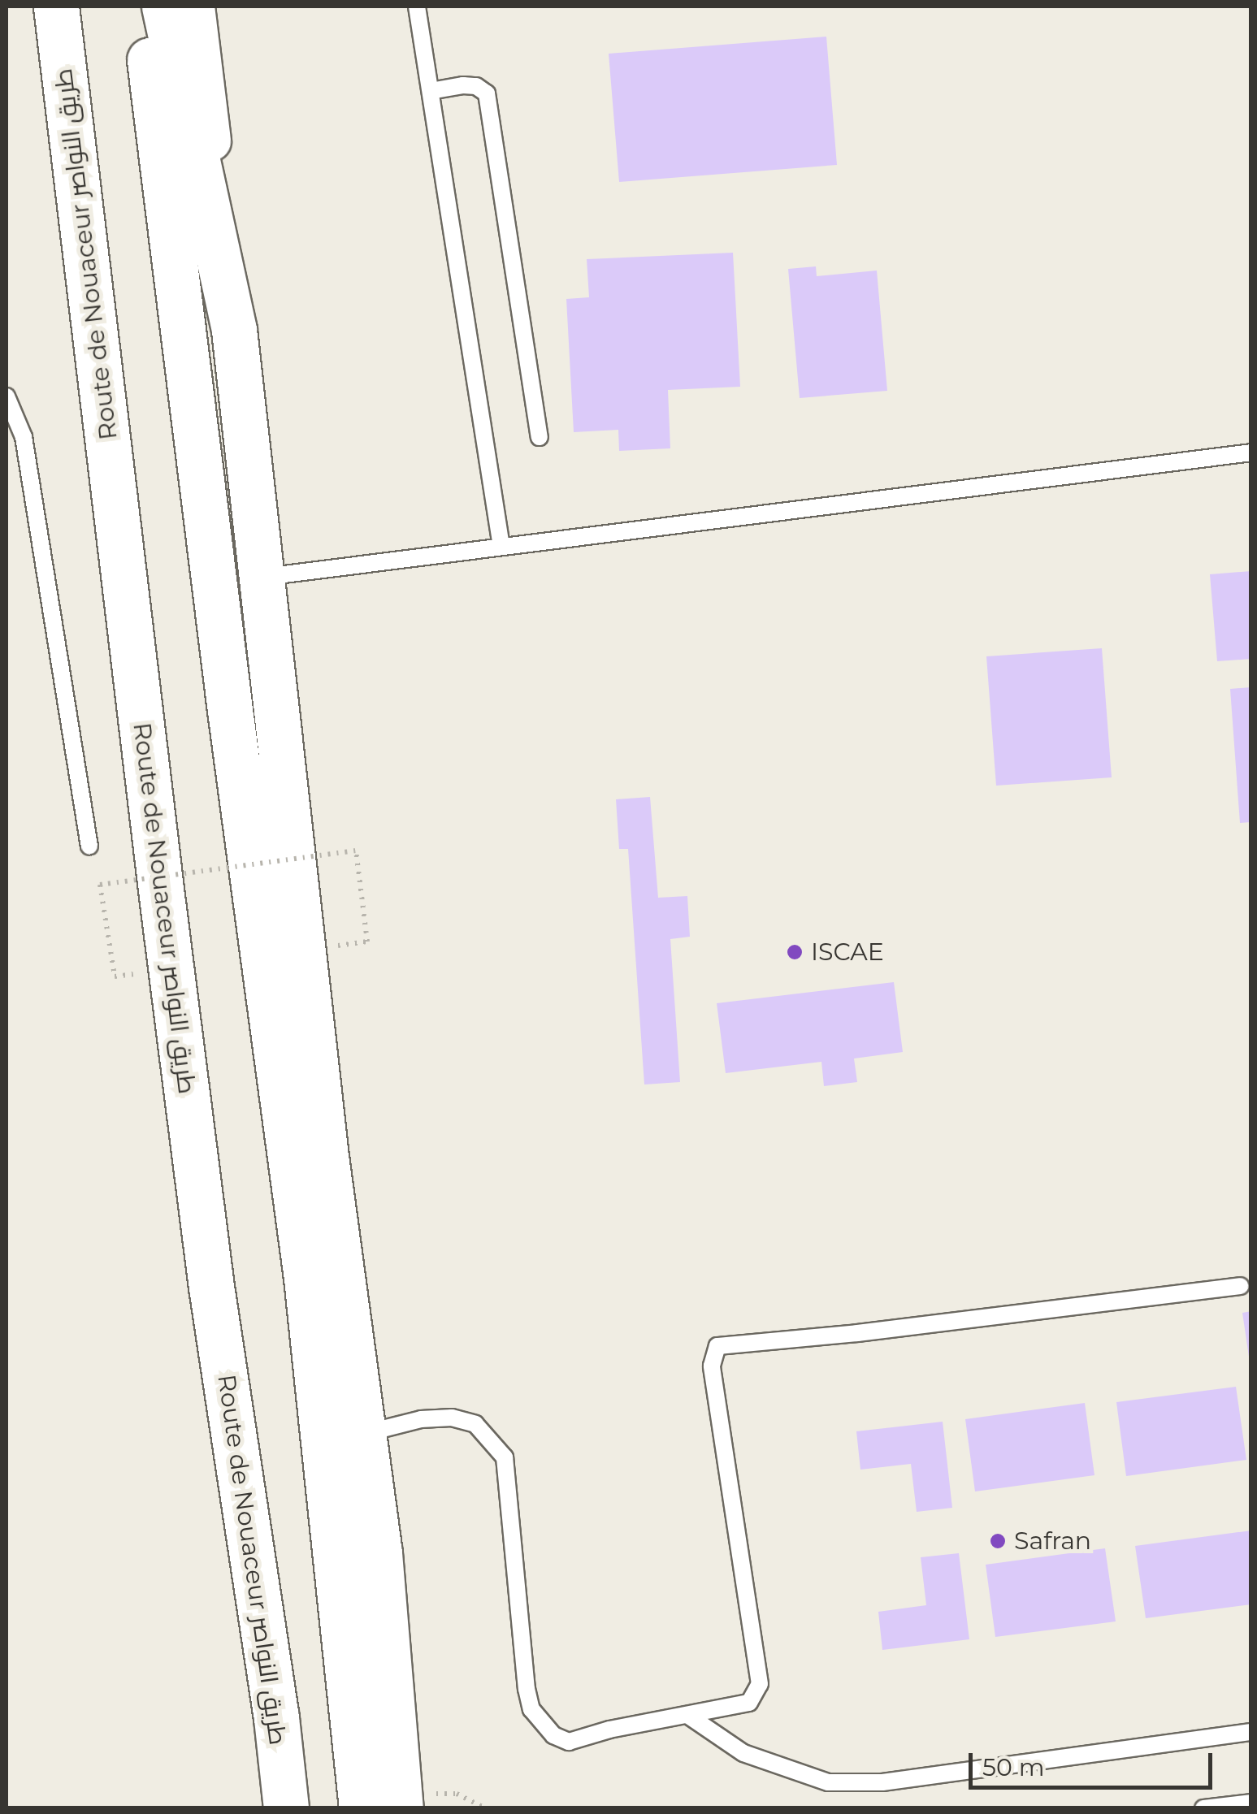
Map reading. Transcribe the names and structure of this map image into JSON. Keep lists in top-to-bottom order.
{
  "streets": {
    "highway": ["Route de Nouaceur طريق النواصر"]
  },
  "places": ["ISCAE", "Safran"],
  "scale_bar": "50 m"
}
